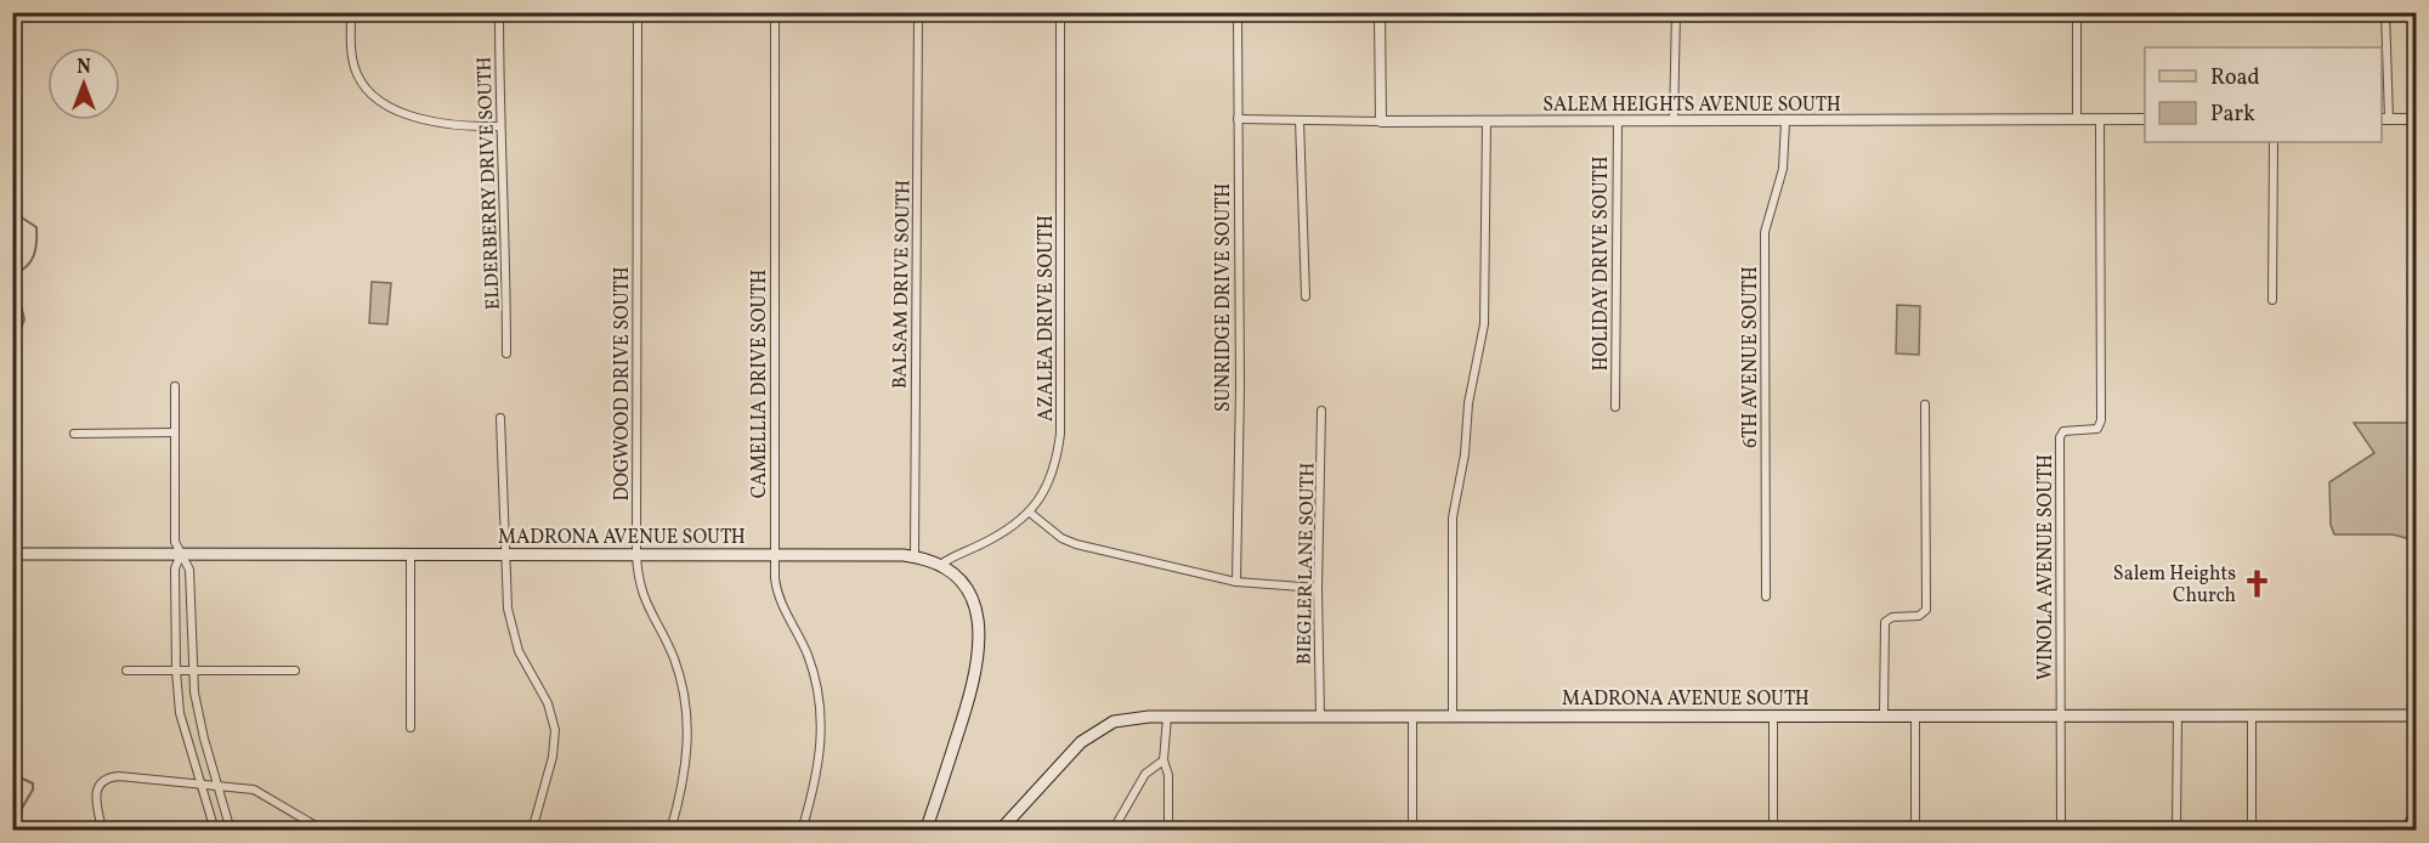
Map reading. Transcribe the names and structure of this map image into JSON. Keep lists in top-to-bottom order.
{
  "streets": {
    "main road": ["MADRONA AVENUE SOUTH"],
    "street": [
      "SALEM HEIGHTS AVENUE SOUTH",
      "ELDERBERRY DRIVE SOUTH",
      "HOLIDAY DRIVE SOUTH",
      "BALSAM DRIVE SOUTH",
      "SUNRIDGE DRIVE SOUTH",
      "AZALEA DRIVE SOUTH",
      "6TH AVENUE SOUTH",
      "DOGWOOD DRIVE SOUTH",
      "CAMELLIA DRIVE SOUTH",
      "BIEGLER LANE SOUTH",
      "WINOLA AVENUE SOUTH"
    ]
  },
  "crossings": [
    ["SALEM HEIGHTS AVENUE SOUTH", "HOLIDAY DRIVE SOUTH"],
    ["SALEM HEIGHTS AVENUE SOUTH", "SUNRIDGE DRIVE SOUTH"],
    ["SALEM HEIGHTS AVENUE SOUTH", "6TH AVENUE SOUTH"],
    ["SALEM HEIGHTS AVENUE SOUTH", "WINOLA AVENUE SOUTH"],
    ["BALSAM DRIVE SOUTH", "MADRONA AVENUE SOUTH"],
    ["AZALEA DRIVE SOUTH", "MADRONA AVENUE SOUTH"],
    ["DOGWOOD DRIVE SOUTH", "MADRONA AVENUE SOUTH"],
    ["CAMELLIA DRIVE SOUTH", "MADRONA AVENUE SOUTH"],
    ["MADRONA AVENUE SOUTH", "BIEGLER LANE SOUTH"],
    ["MADRONA AVENUE SOUTH", "WINOLA AVENUE SOUTH"]
  ],
  "places": {
    "church": ["Salem Heights Church"]
  },
  "legend": ["Road", "Park"],
  "north": "top"
}
